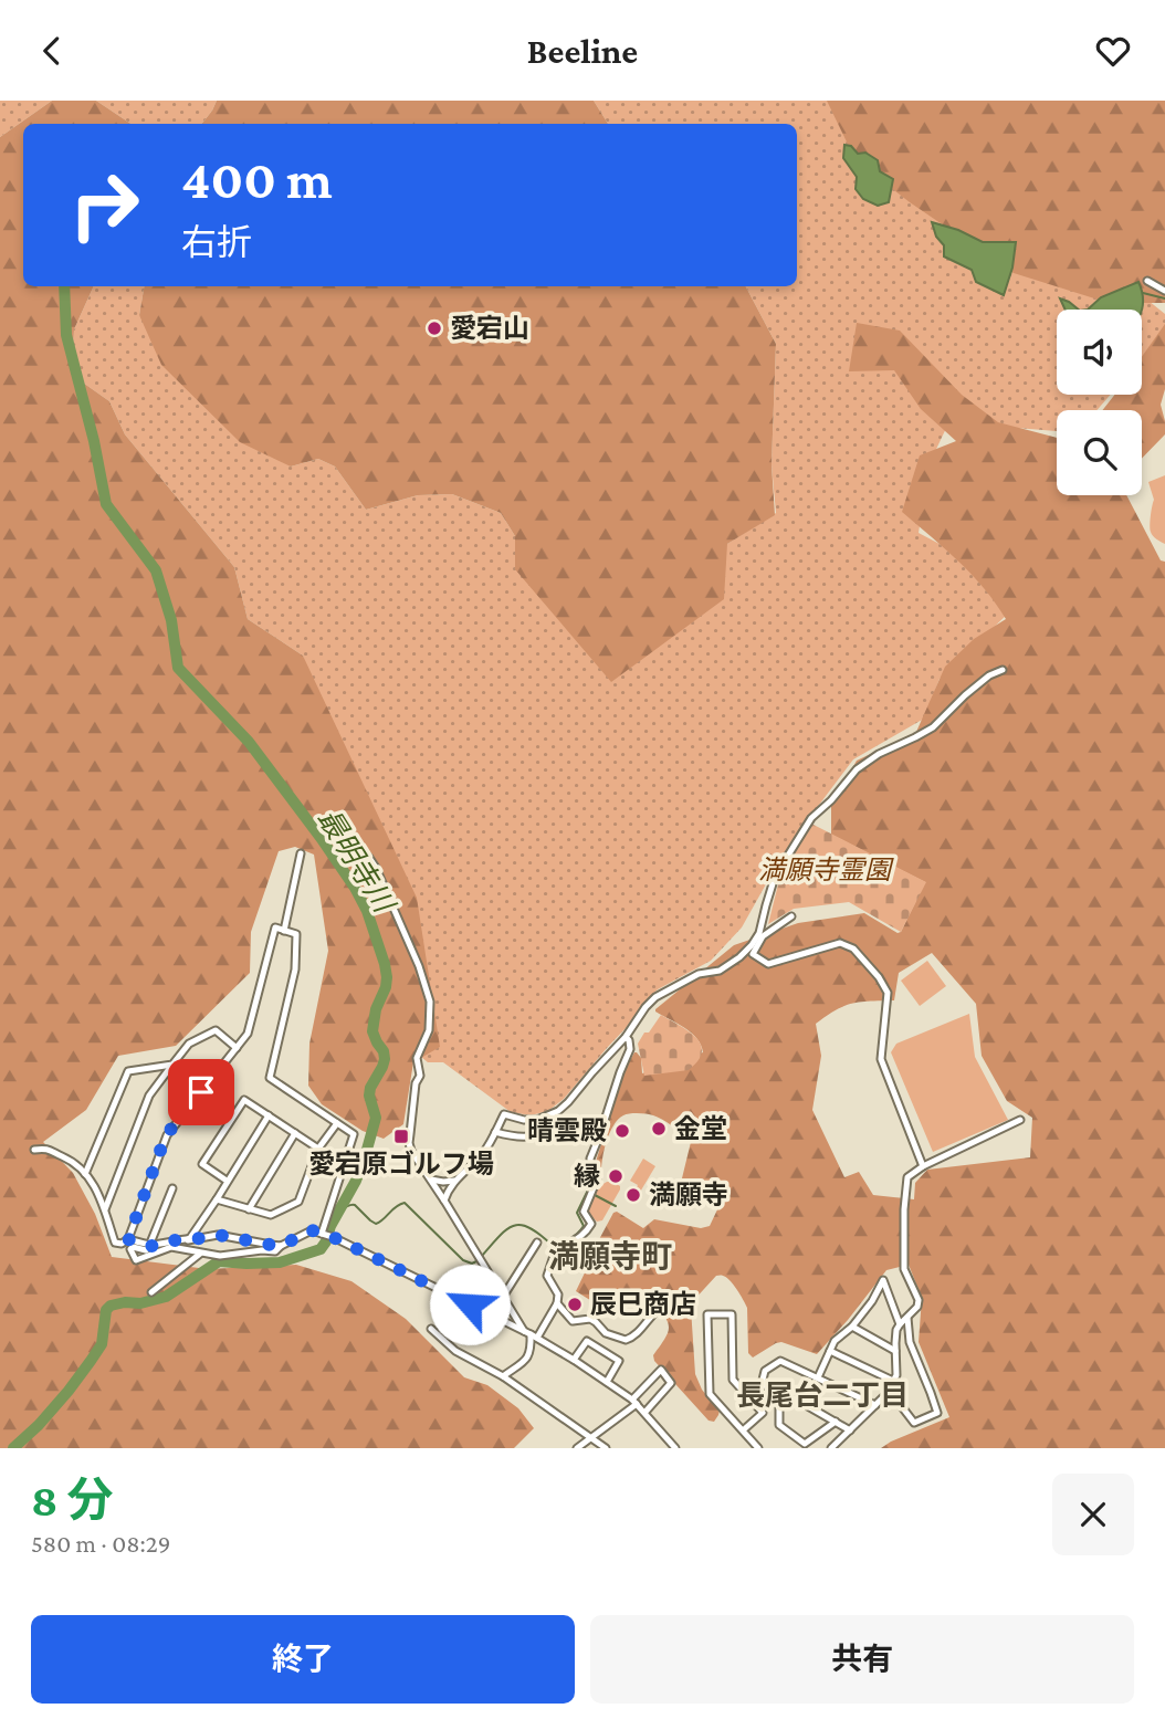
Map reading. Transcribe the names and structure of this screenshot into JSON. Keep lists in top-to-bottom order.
{
  "districts": ["満願寺町", "長尾台二丁目"],
  "water": ["最明寺川"],
  "parks": ["満願寺霊園"],
  "places": {
    "other": [
      "愛宕山",
      "金堂",
      "晴雲殿",
      "縁",
      "満願寺",
      "辰巳商店"
    ],
    "transit": ["愛宕原ゴルフ場"]
  },
  "page": {
    "header": "Beeline",
    "turn": ["400 m", "右折"],
    "heading": ["8 分", "580 m · 08:29"],
    "buttons": ["終了", "共有"]
  }
}
